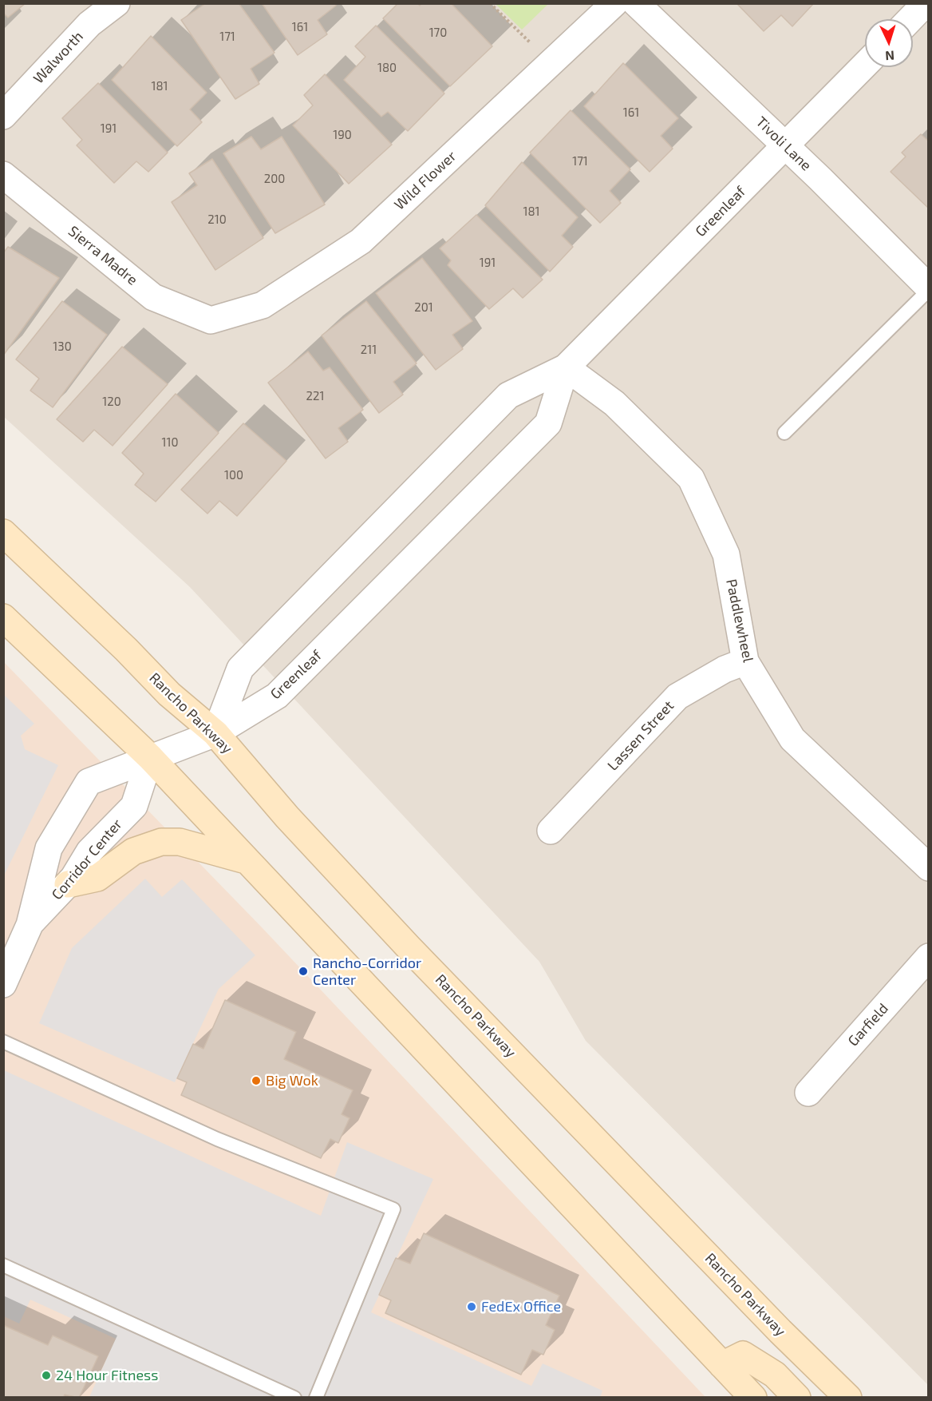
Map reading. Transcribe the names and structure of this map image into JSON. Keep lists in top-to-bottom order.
{
  "streets": {
    "main road": ["Rancho Parkway"],
    "street": [
      "Walworth",
      "Tivoli Lane",
      "Wild Flower",
      "Greenleaf",
      "Sierra Madre",
      "Paddlewheel",
      "Lassen Street",
      "Corridor Center",
      "Garfield"
    ]
  },
  "crossings": [
    ["Tivoli Lane", "Greenleaf"],
    ["Wild Flower", "Sierra Madre"],
    ["Greenleaf", "Paddlewheel"],
    ["Greenleaf", "Rancho Parkway"],
    ["Paddlewheel", "Lassen Street"]
  ],
  "places": [
    "Rancho-Corridor Center",
    "Big Wok",
    "FedEx Office",
    "24 Hour Fitness"
  ],
  "house_numbers": [
    "161",
    "170",
    "171",
    "180",
    "181",
    "161",
    "191",
    "190",
    "171",
    "200",
    "181",
    "210",
    "191",
    "201",
    "130",
    "211",
    "221",
    "120",
    "110",
    "100"
  ],
  "north": "bottom"
}
